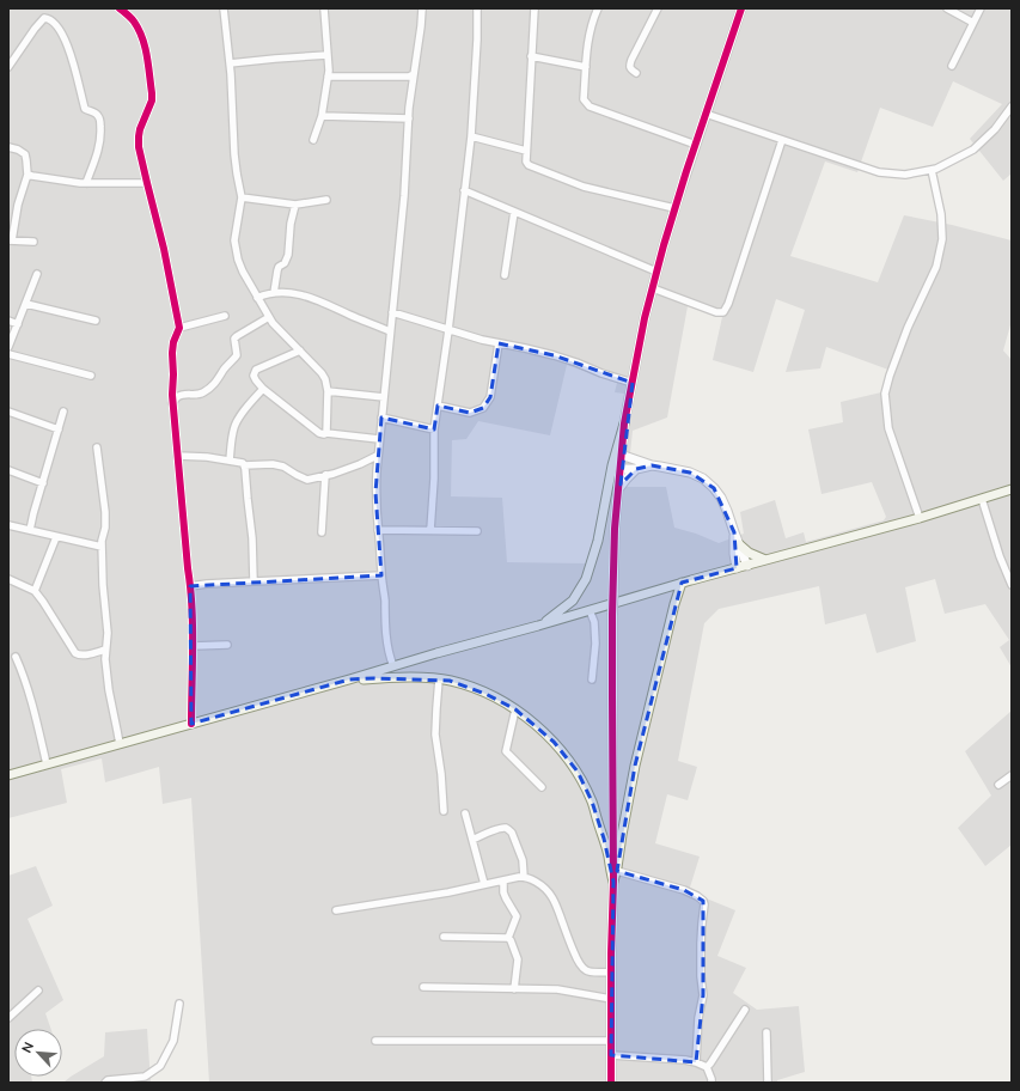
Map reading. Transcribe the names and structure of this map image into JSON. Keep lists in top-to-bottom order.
{
  "north": "top left"
}
